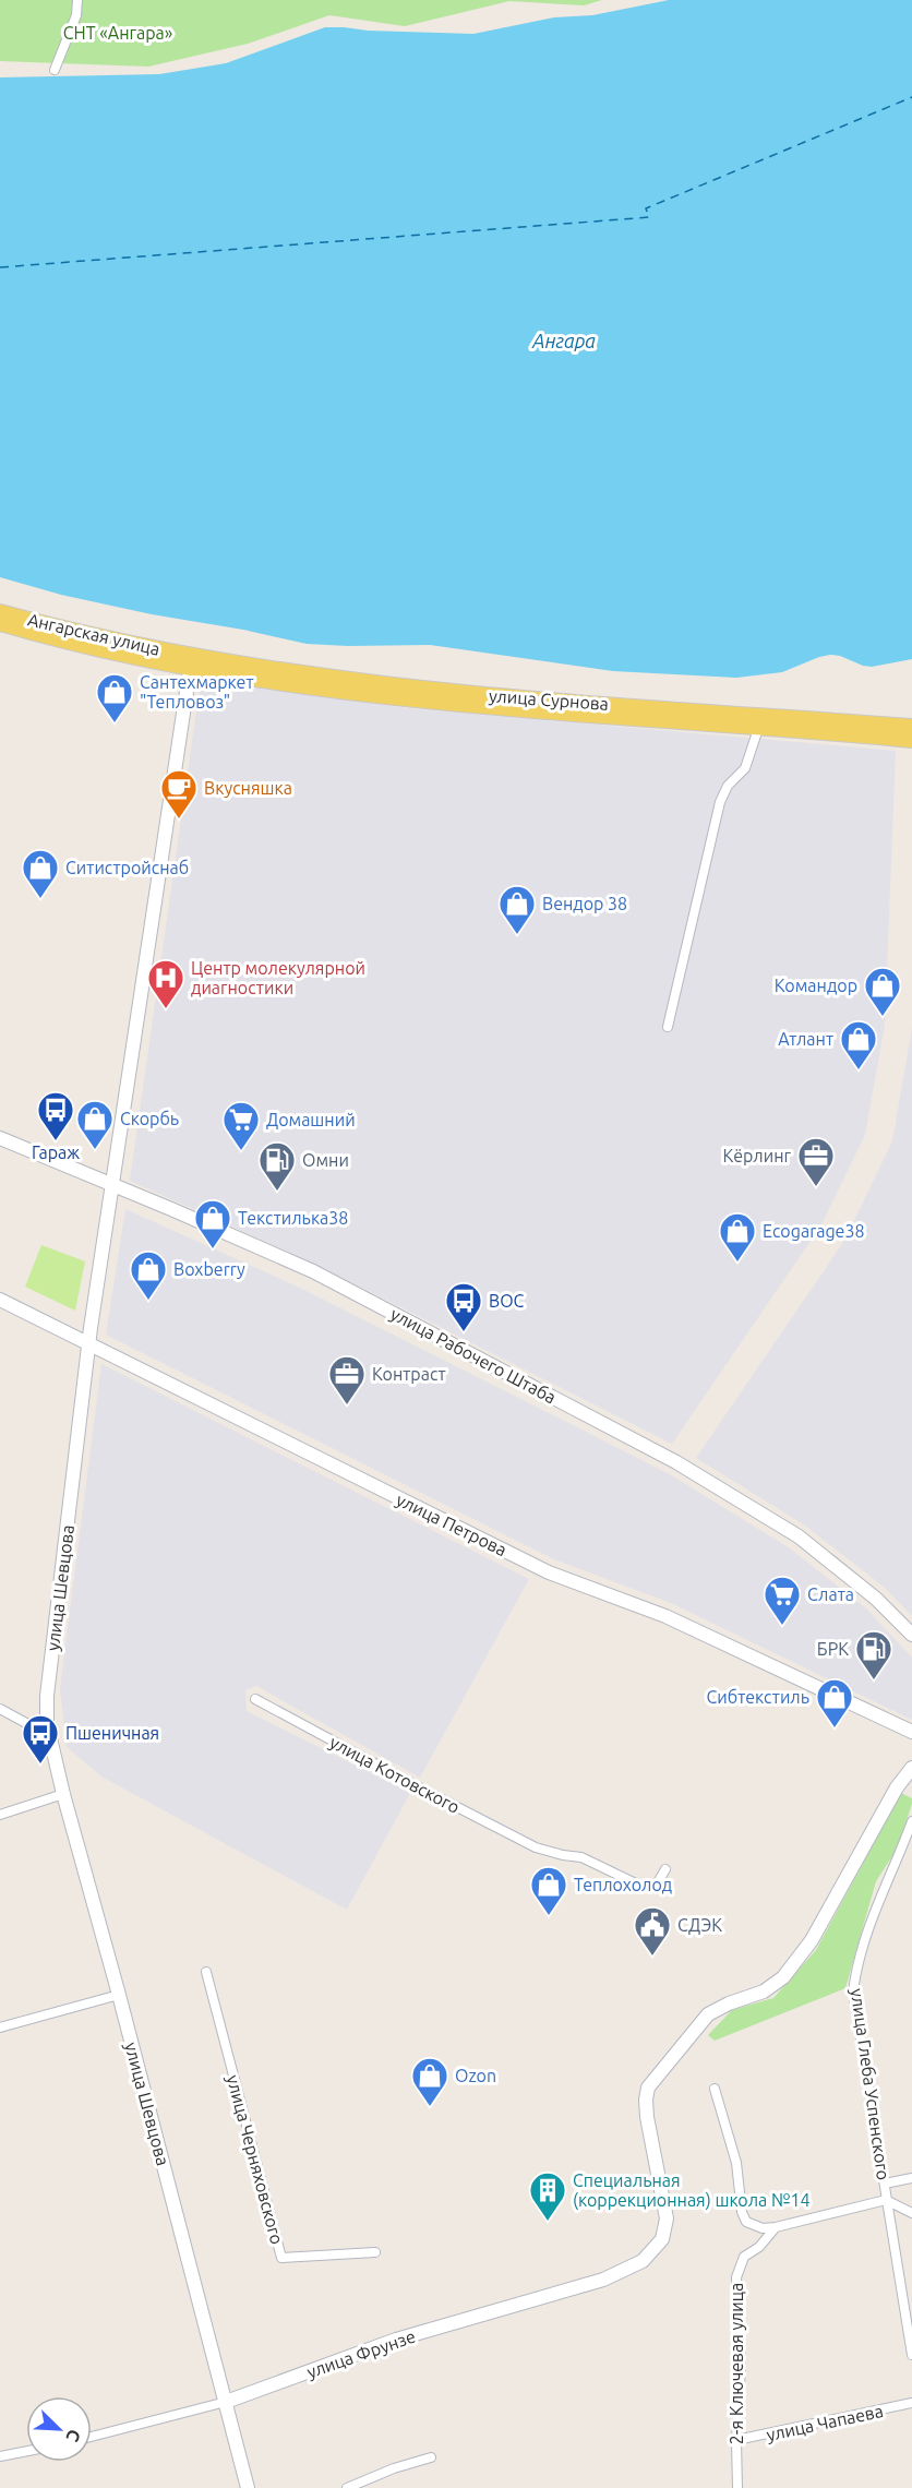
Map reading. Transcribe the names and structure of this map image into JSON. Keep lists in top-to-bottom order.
{
  "streets": {
    "main road": [
      "Ангарская улица",
      "улица Сурнова",
      "улица Рабочего Штаба",
      "улица Петрова",
      "улица Шевцова",
      "улица Фрунзе"
    ],
    "street": [
      "улица Котовского",
      "улица Глеба Успенского",
      "улица Черняховского",
      "2-я Ключевая улица",
      "улица Чапаева"
    ]
  },
  "crossings": [
    ["Ангарская улица", "улица Сурнова"],
    ["Ангарская улица", "улица Шевцова"],
    ["улица Сурнова", "улица Шевцова"],
    ["улица Рабочего Штаба", "улица Шевцова"],
    ["улица Петрова", "улица Шевцова"],
    ["улица Шевцова", "улица Фрунзе"],
    ["2-я Ключевая улица", "улица Чапаева"]
  ],
  "water": ["Ангара"],
  "parks": ["СНТ «Ангара»"],
  "places": {
    "shop": [
      "Сантехмаркет \"Тепловоз\"",
      "Ситистройснаб",
      "Вендор 38",
      "Командор",
      "Атлант",
      "Скорбь",
      "Текстилька38",
      "Ecogarage38",
      "Boxberry",
      "Сибтекстиль",
      "Теплохолод",
      "Ozon"
    ],
    "cafe": ["Вкусняшка"],
    "hospital": ["Центр молекулярной диагностики"],
    "bus stop": ["Гараж", "ВОС", "Пшеничная"],
    "supermarket": ["Домашний", "Слата"],
    "office": ["Кёрлинг", "Контраст"],
    "fuel station": ["Омни", "БРК"],
    "public building": ["СДЭК"],
    "building": ["Специальная (коррекционная) школа №14"]
  },
  "north": "bottom right"
}
